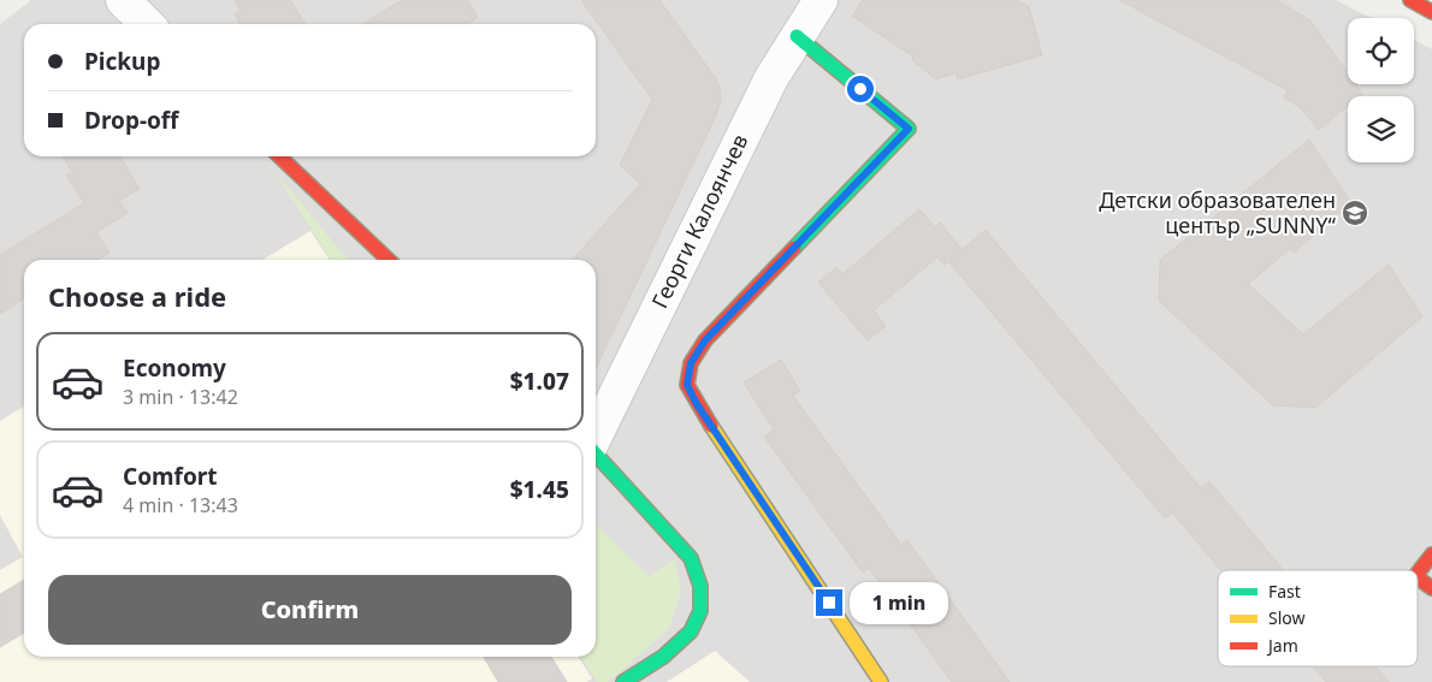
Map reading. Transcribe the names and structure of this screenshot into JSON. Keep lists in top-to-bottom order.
{
  "streets": {
    "street": ["Георги Калоянчев"]
  },
  "places": {
    "school or university": ["Детски образователен център „SUNNY“"]
  },
  "legend": ["Fast", "Slow", "Jam"],
  "page": {
    "banner": ["Pickup", "Drop-off"],
    "heading": "Choose a ride",
    "list": [
      {
        "name": "Economy",
        "note": "3 min · 13:42",
        "value": "$1.07"
      },
      {
        "name": "Comfort",
        "note": "4 min · 13:43",
        "value": "$1.45"
      }
    ],
    "buttons": "Confirm",
    "bubble": "1 min"
  }
}
